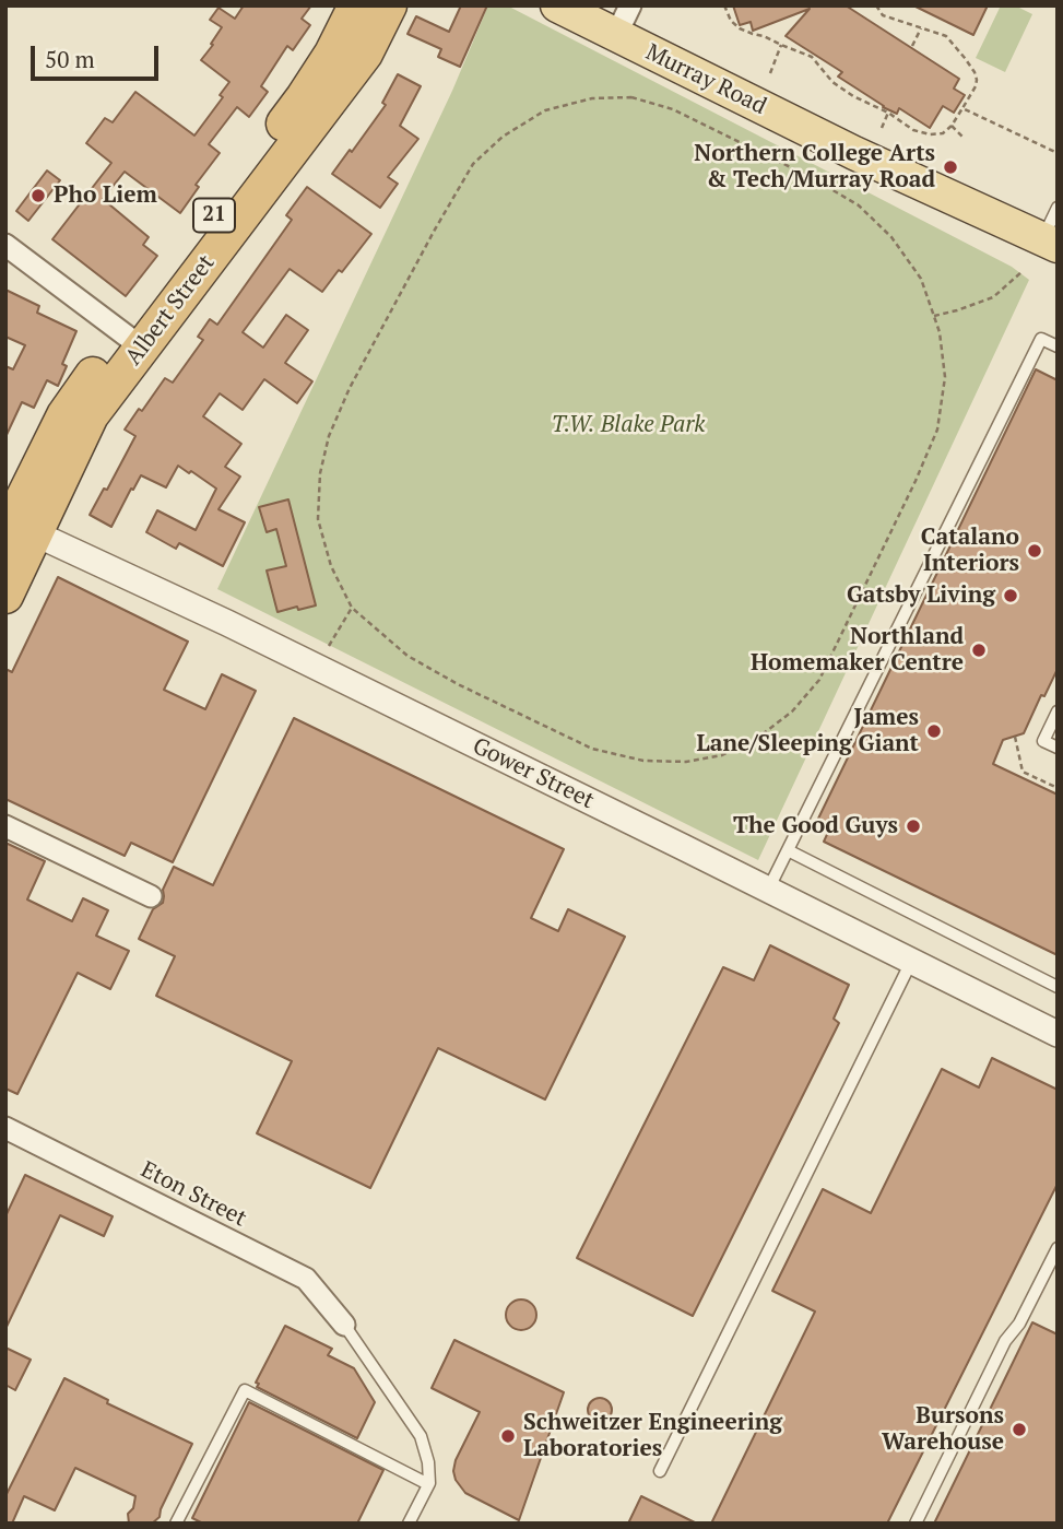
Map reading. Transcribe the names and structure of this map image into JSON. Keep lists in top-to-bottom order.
{
  "streets": {
    "highway": ["21", "Albert Street"],
    "main road": ["Murray Road"],
    "street": ["Gower Street", "Eton Street"]
  },
  "crossings": [
    ["Albert Street", "Gower Street"]
  ],
  "parks": ["T.W. Blake Park"],
  "places": [
    "Northern College Arts & Tech/Murray Road",
    "Pho Liem",
    "Catalano Interiors",
    "Gatsby Living",
    "Northland Homemaker Centre",
    "James Lane/Sleeping Giant",
    "The Good Guys",
    "Bursons Warehouse",
    "Schweitzer Engineering Laboratories"
  ],
  "scale_bar": "50 m"
}
